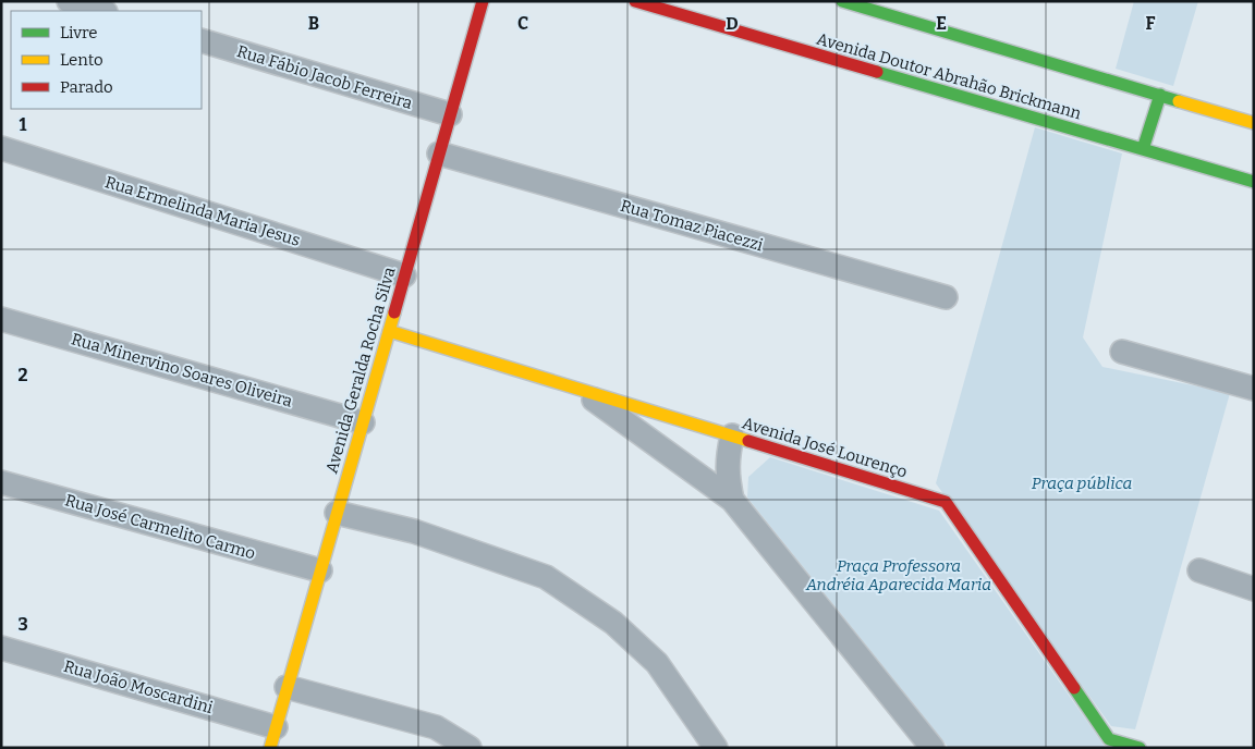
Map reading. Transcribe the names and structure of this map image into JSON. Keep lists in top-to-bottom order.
{
  "streets": {
    "street": [
      "Avenida Doutor Abrahão Brickmann",
      "Rua Fábio Jacob Ferreira",
      "Rua Ermelinda Maria Jesus",
      "Rua Tomaz Piacezzi",
      "Rua Minervino Soares Oliveira",
      "Avenida Geralda Rocha Silva",
      "Avenida José Lourenço",
      "Rua José Carmelito Carmo",
      "Rua João Moscardini"
    ]
  },
  "crossings": [
    ["Rua Fábio Jacob Ferreira", "Avenida Geralda Rocha Silva"],
    ["Rua Ermelinda Maria Jesus", "Avenida Geralda Rocha Silva"],
    ["Rua Tomaz Piacezzi", "Avenida Geralda Rocha Silva"],
    ["Rua Minervino Soares Oliveira", "Avenida Geralda Rocha Silva"],
    ["Avenida Geralda Rocha Silva", "Avenida José Lourenço"],
    ["Avenida Geralda Rocha Silva", "Rua José Carmelito Carmo"],
    ["Avenida Geralda Rocha Silva", "Rua João Moscardini"]
  ],
  "parks": ["Praça pública", "Praça Professora Andréia Aparecida Maria"],
  "legend": ["Livre", "Lento", "Parado"],
  "grid": {
    "columns": [
      "B",
      "C",
      "D",
      "E",
      "F"
    ],
    "rows": ["1", "2", "3"]
  }
}
